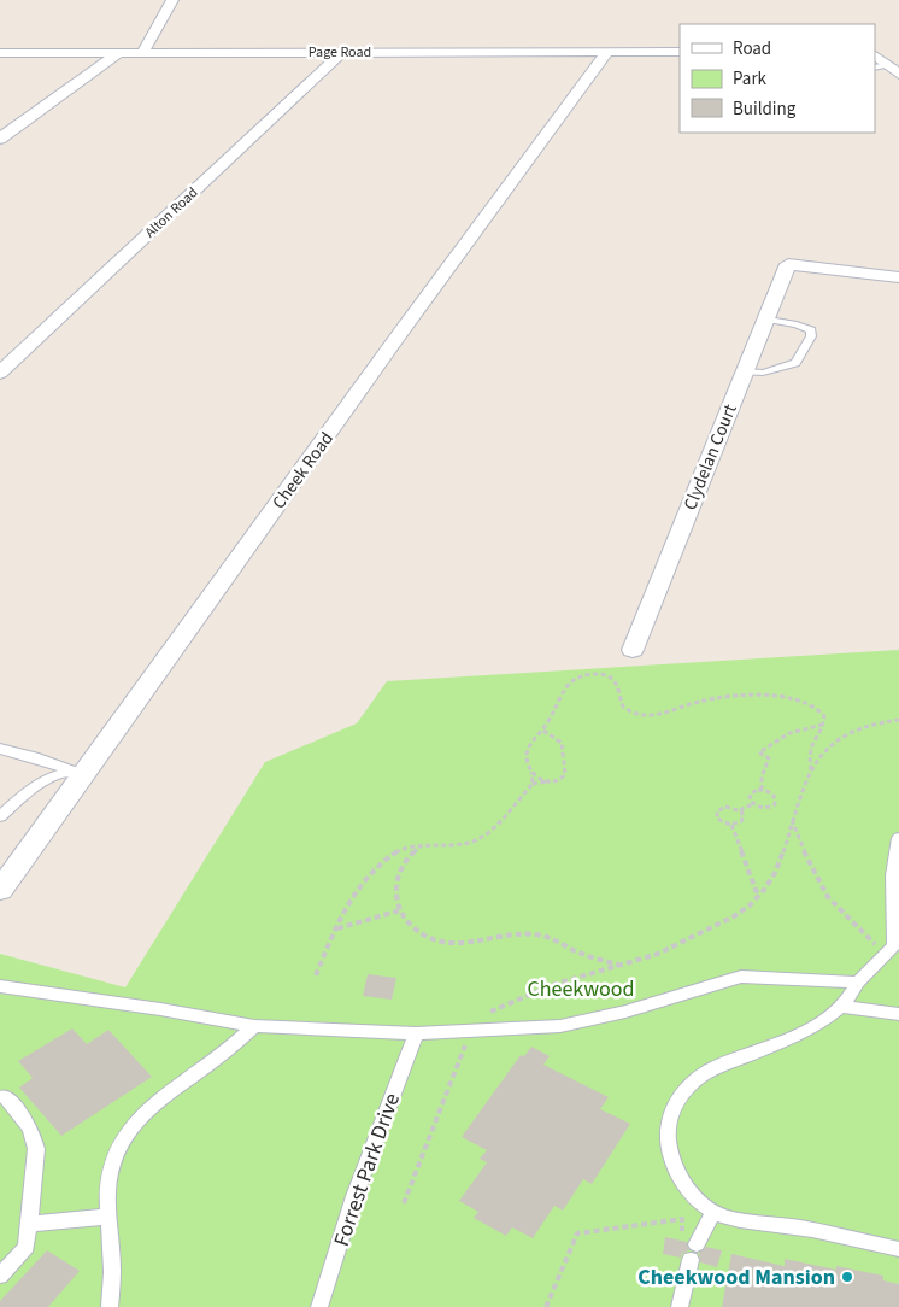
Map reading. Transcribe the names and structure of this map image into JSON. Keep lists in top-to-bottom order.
{
  "streets": {
    "street": [
      "Page Road",
      "Alton Road",
      "Clydelan Court",
      "Cheek Road"
    ],
    "lane": ["Forrest Park Drive"]
  },
  "crossings": [
    ["Page Road", "Alton Road"],
    ["Page Road", "Cheek Road"]
  ],
  "parks": ["Cheekwood"],
  "places": ["Cheekwood Mansion"],
  "legend": ["Road", "Park", "Building"]
}
